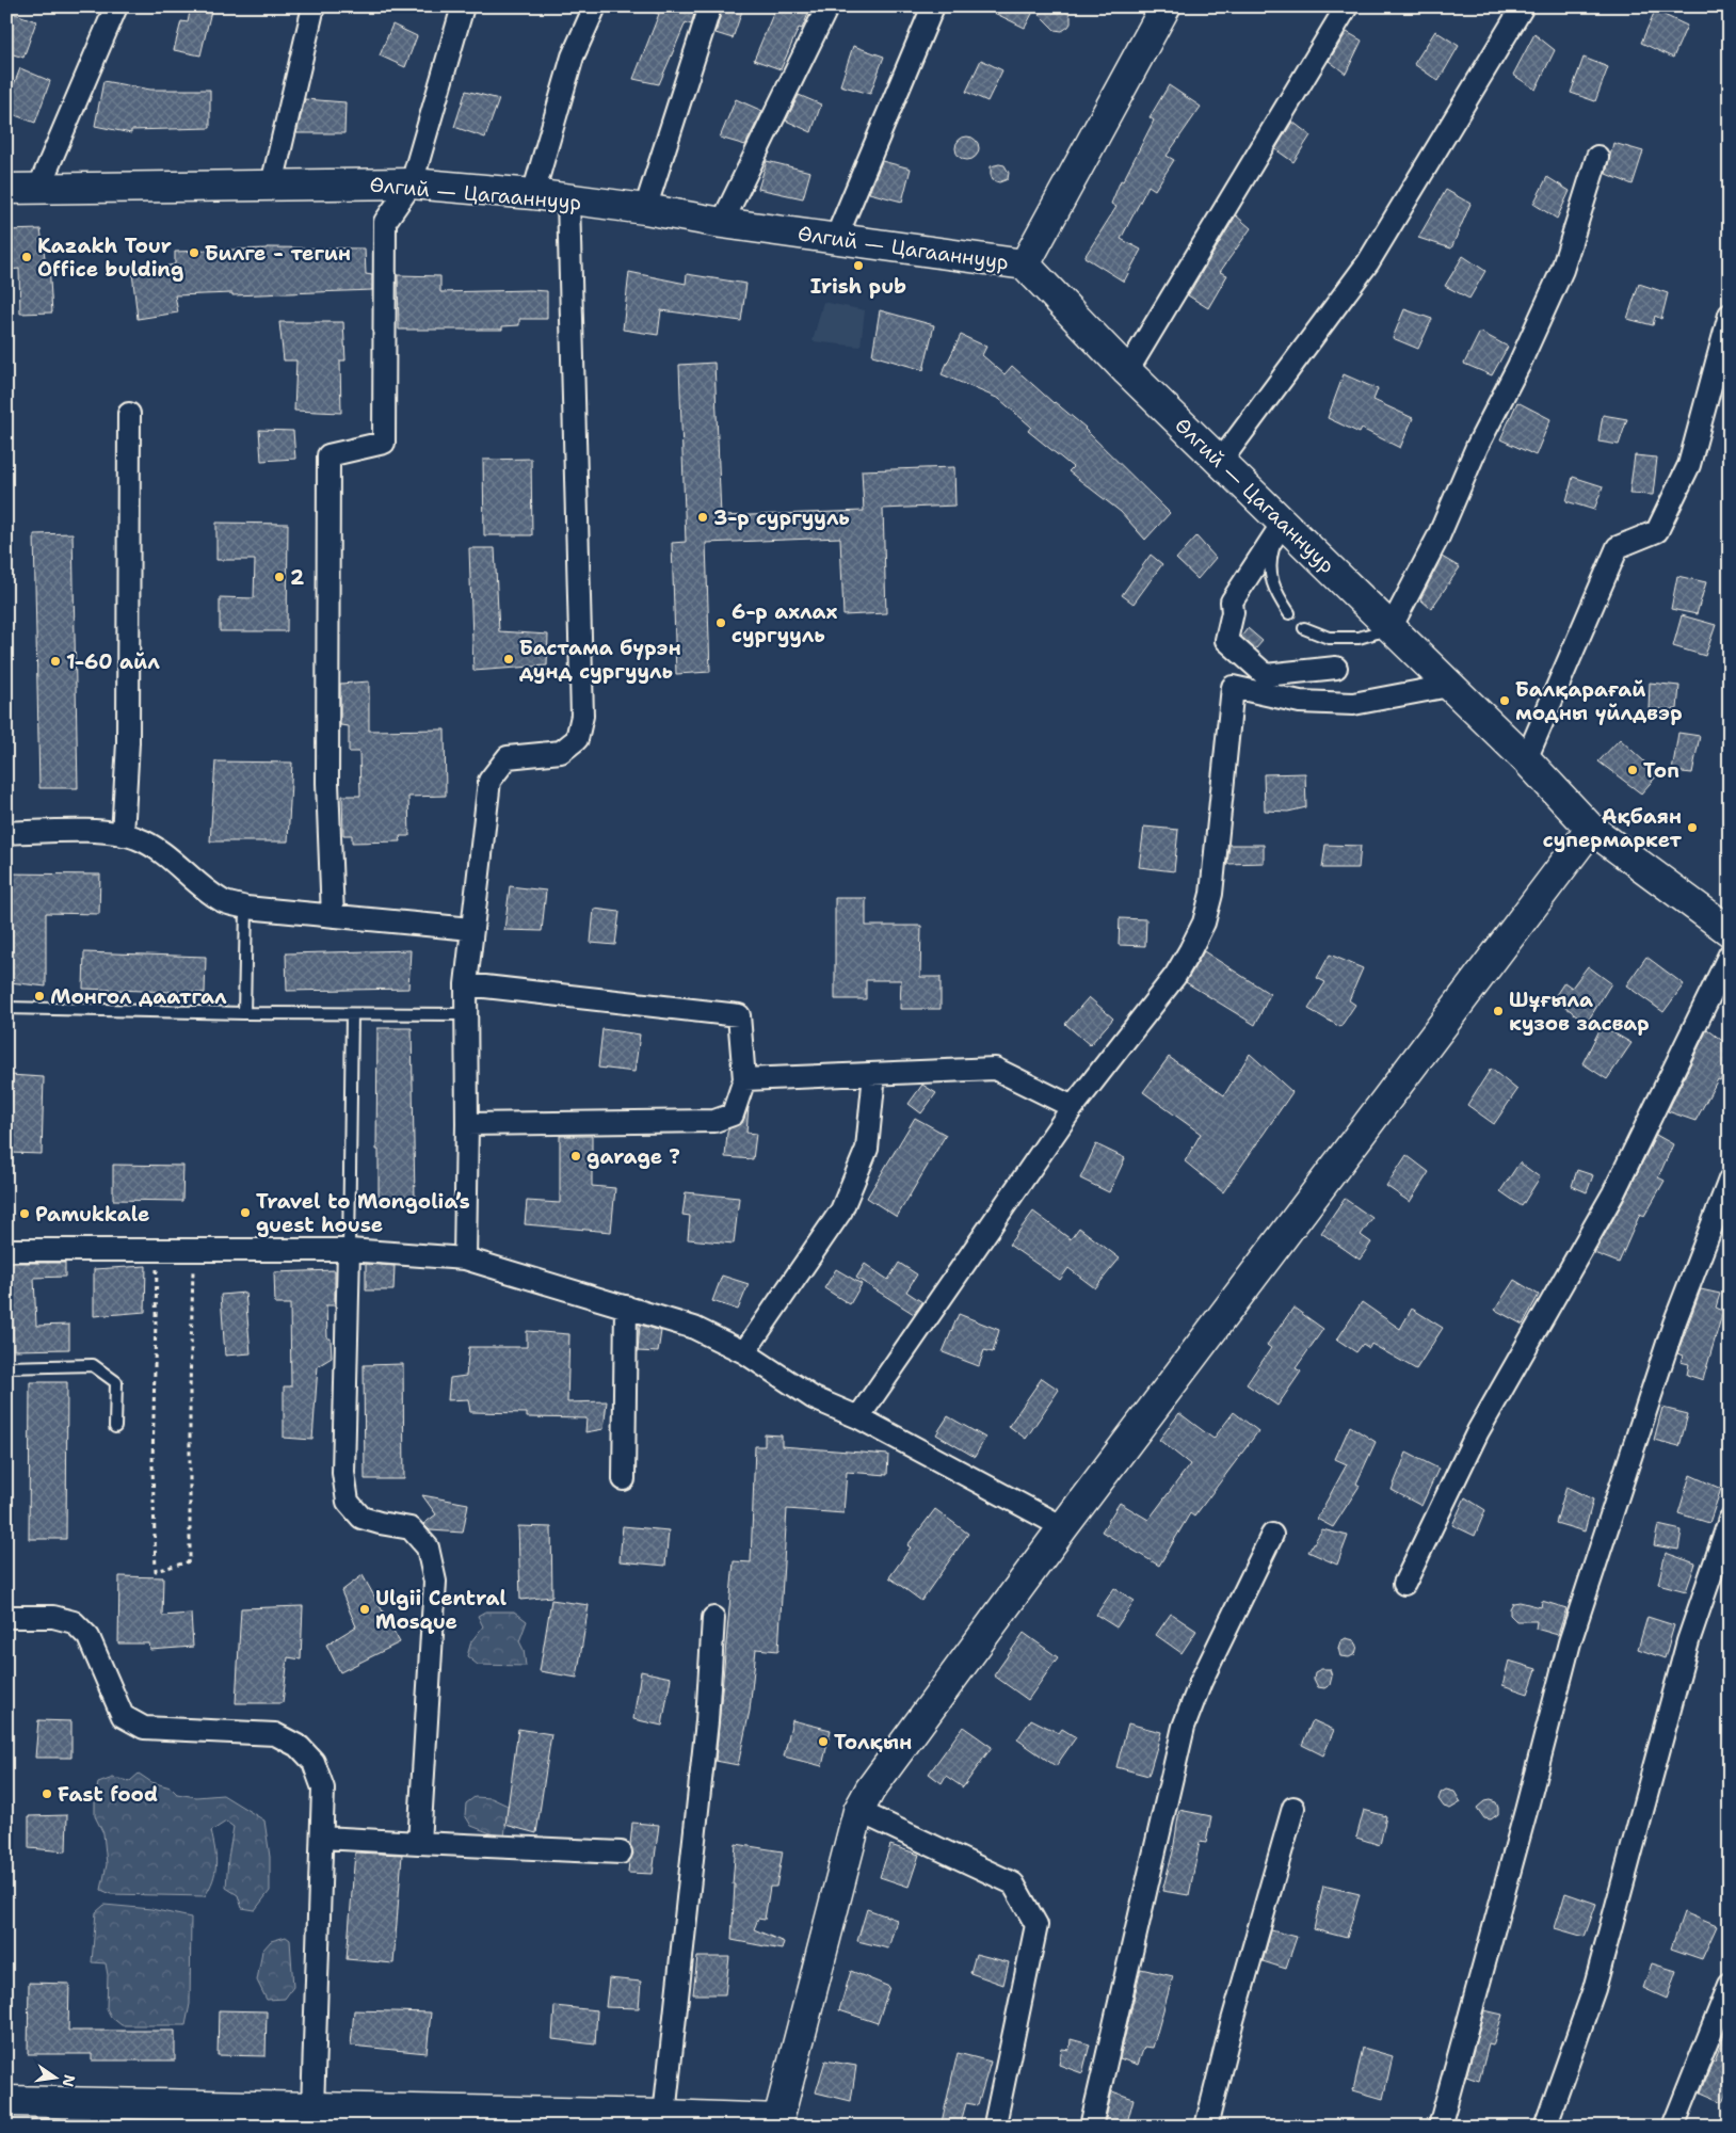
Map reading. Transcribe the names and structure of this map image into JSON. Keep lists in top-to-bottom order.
{
  "streets": {
    "main road": ["Өлгий — Цагааннуур"]
  },
  "places": [
    "Билге - тегин",
    "Kazakh Tour Office bulding",
    "Irish pub",
    "3-р сургууль",
    "2",
    "6-р ахлах сургууль",
    "Бастама бүрэн дунд сургууль",
    "1-60 айл",
    "Балқарағай модны үйлдвэр",
    "Топ",
    "Ақбаян супермаркет",
    "Монгол даатгал",
    "Шұғыла кузов засвар",
    "garage ?",
    "Travel to Mongolia’s guest house",
    "Pamukkale",
    "Ulgii Central Mosque",
    "Толқын",
    "Fast food"
  ],
  "north": "right"
}
